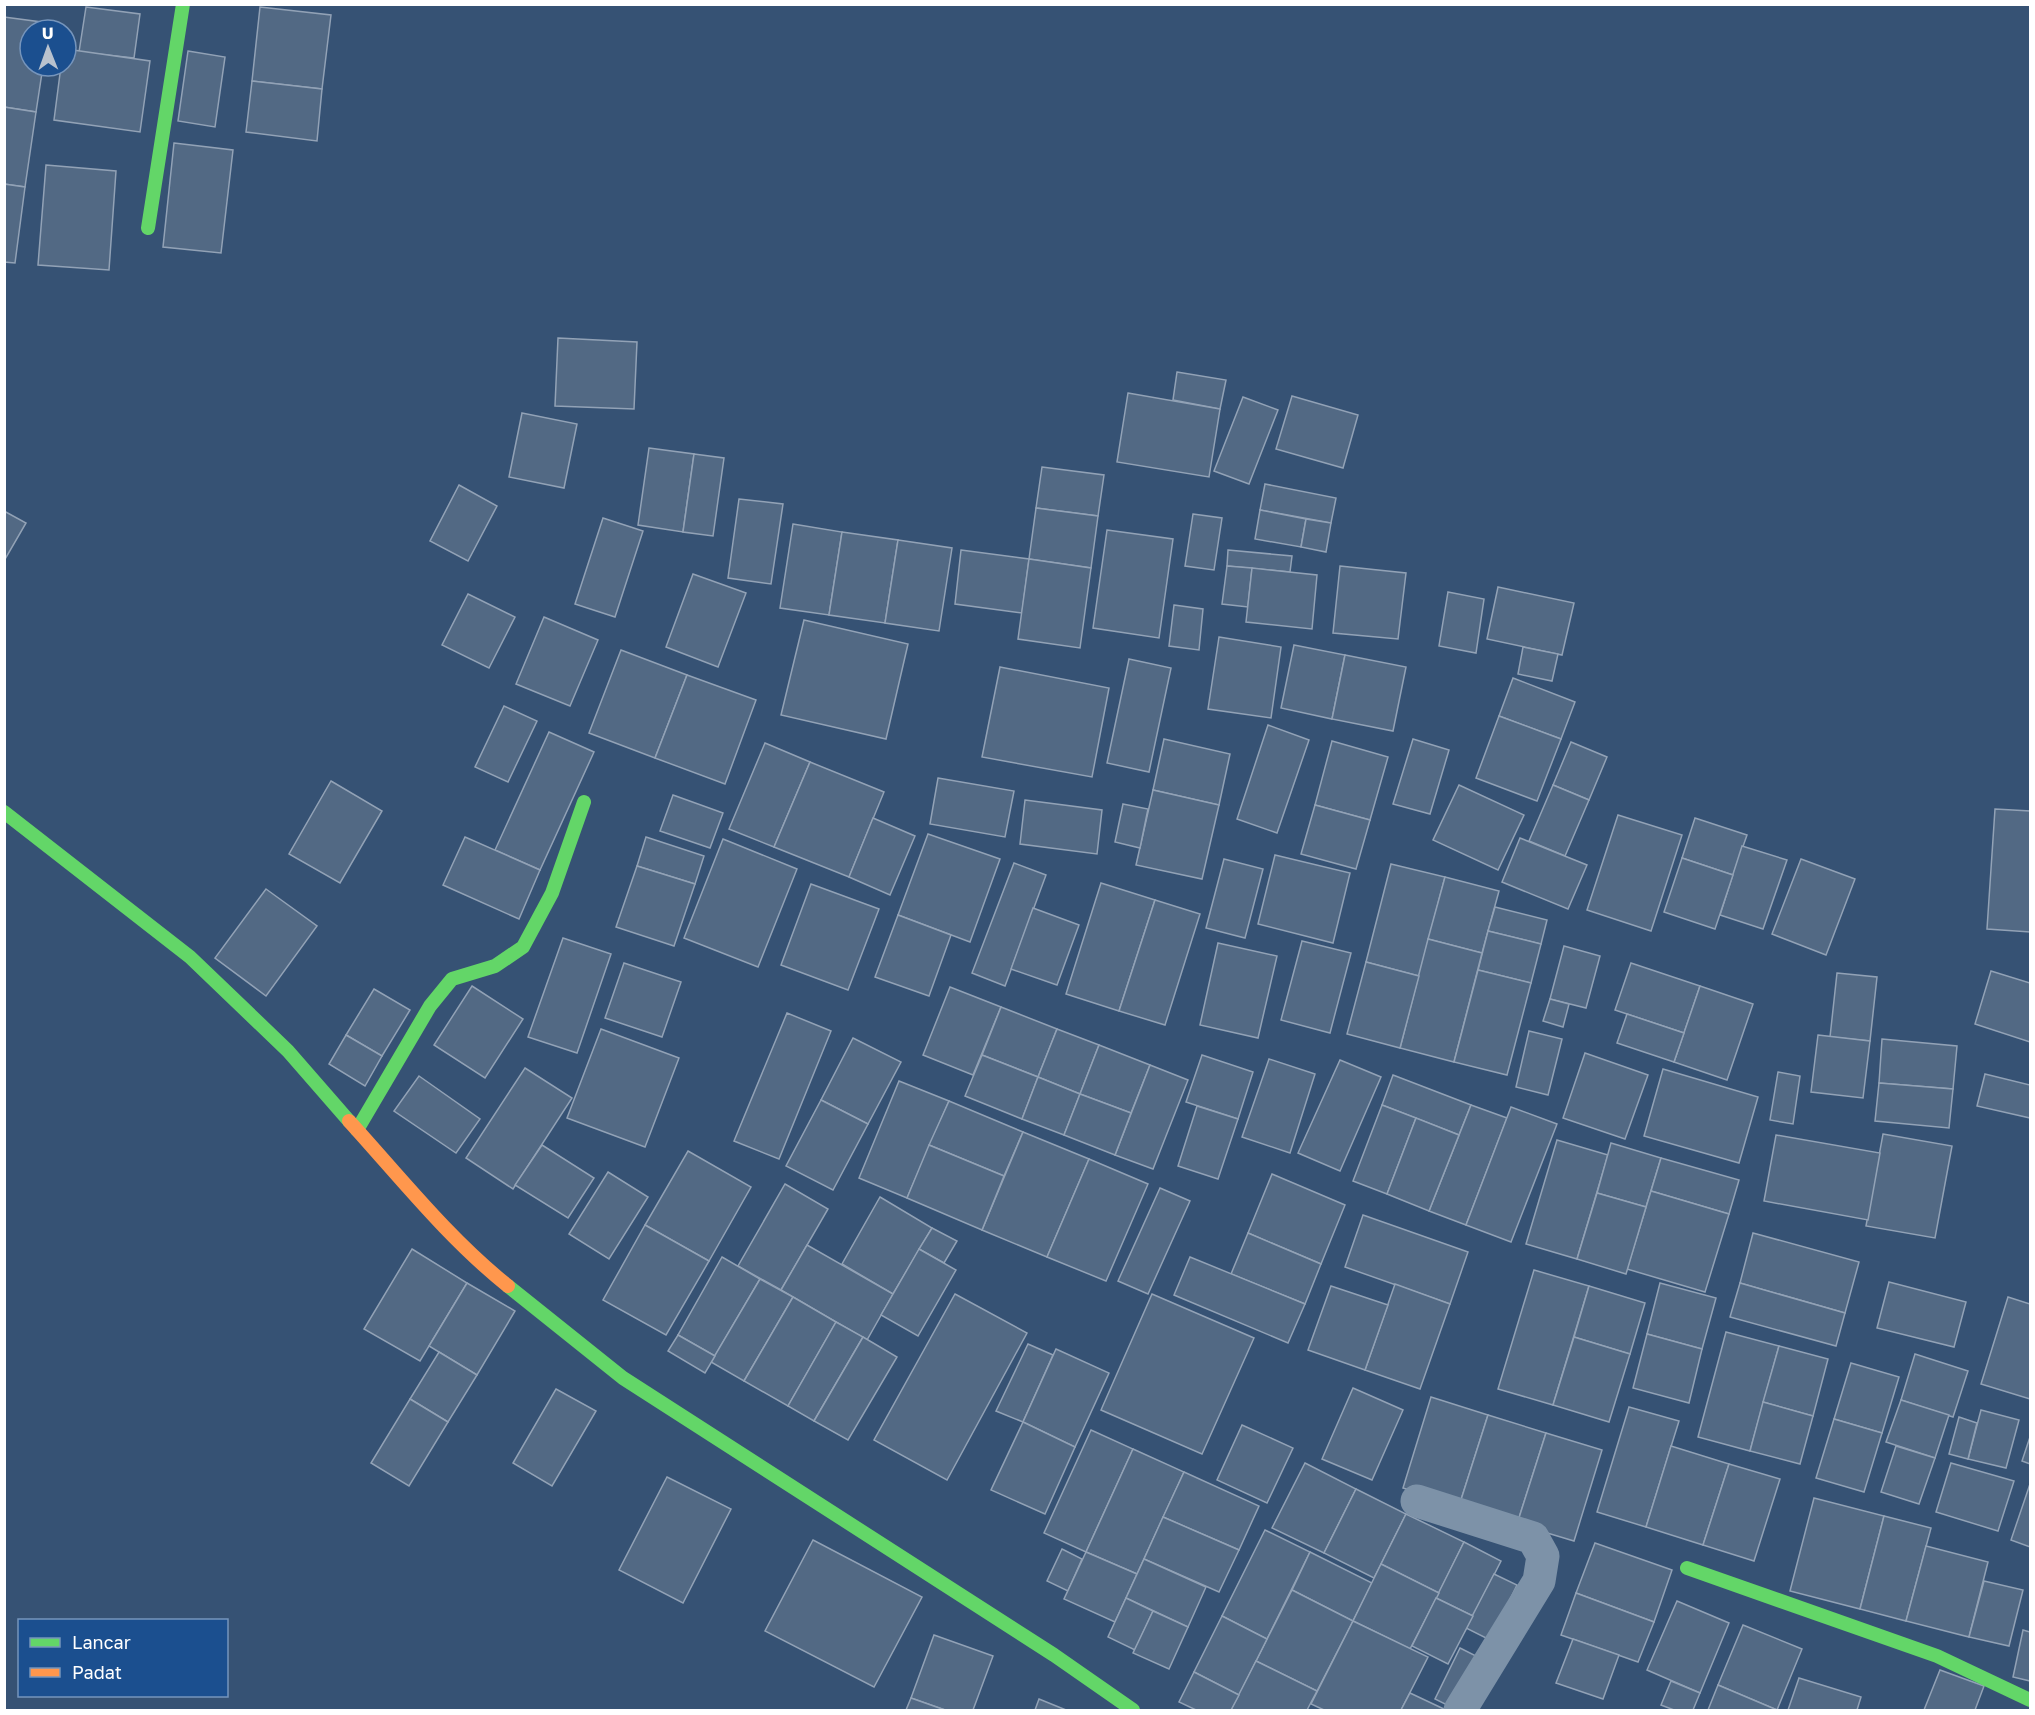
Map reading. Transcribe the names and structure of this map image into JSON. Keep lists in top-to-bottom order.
{
  "legend": ["Lancar", "Padat"],
  "north": "top"
}
